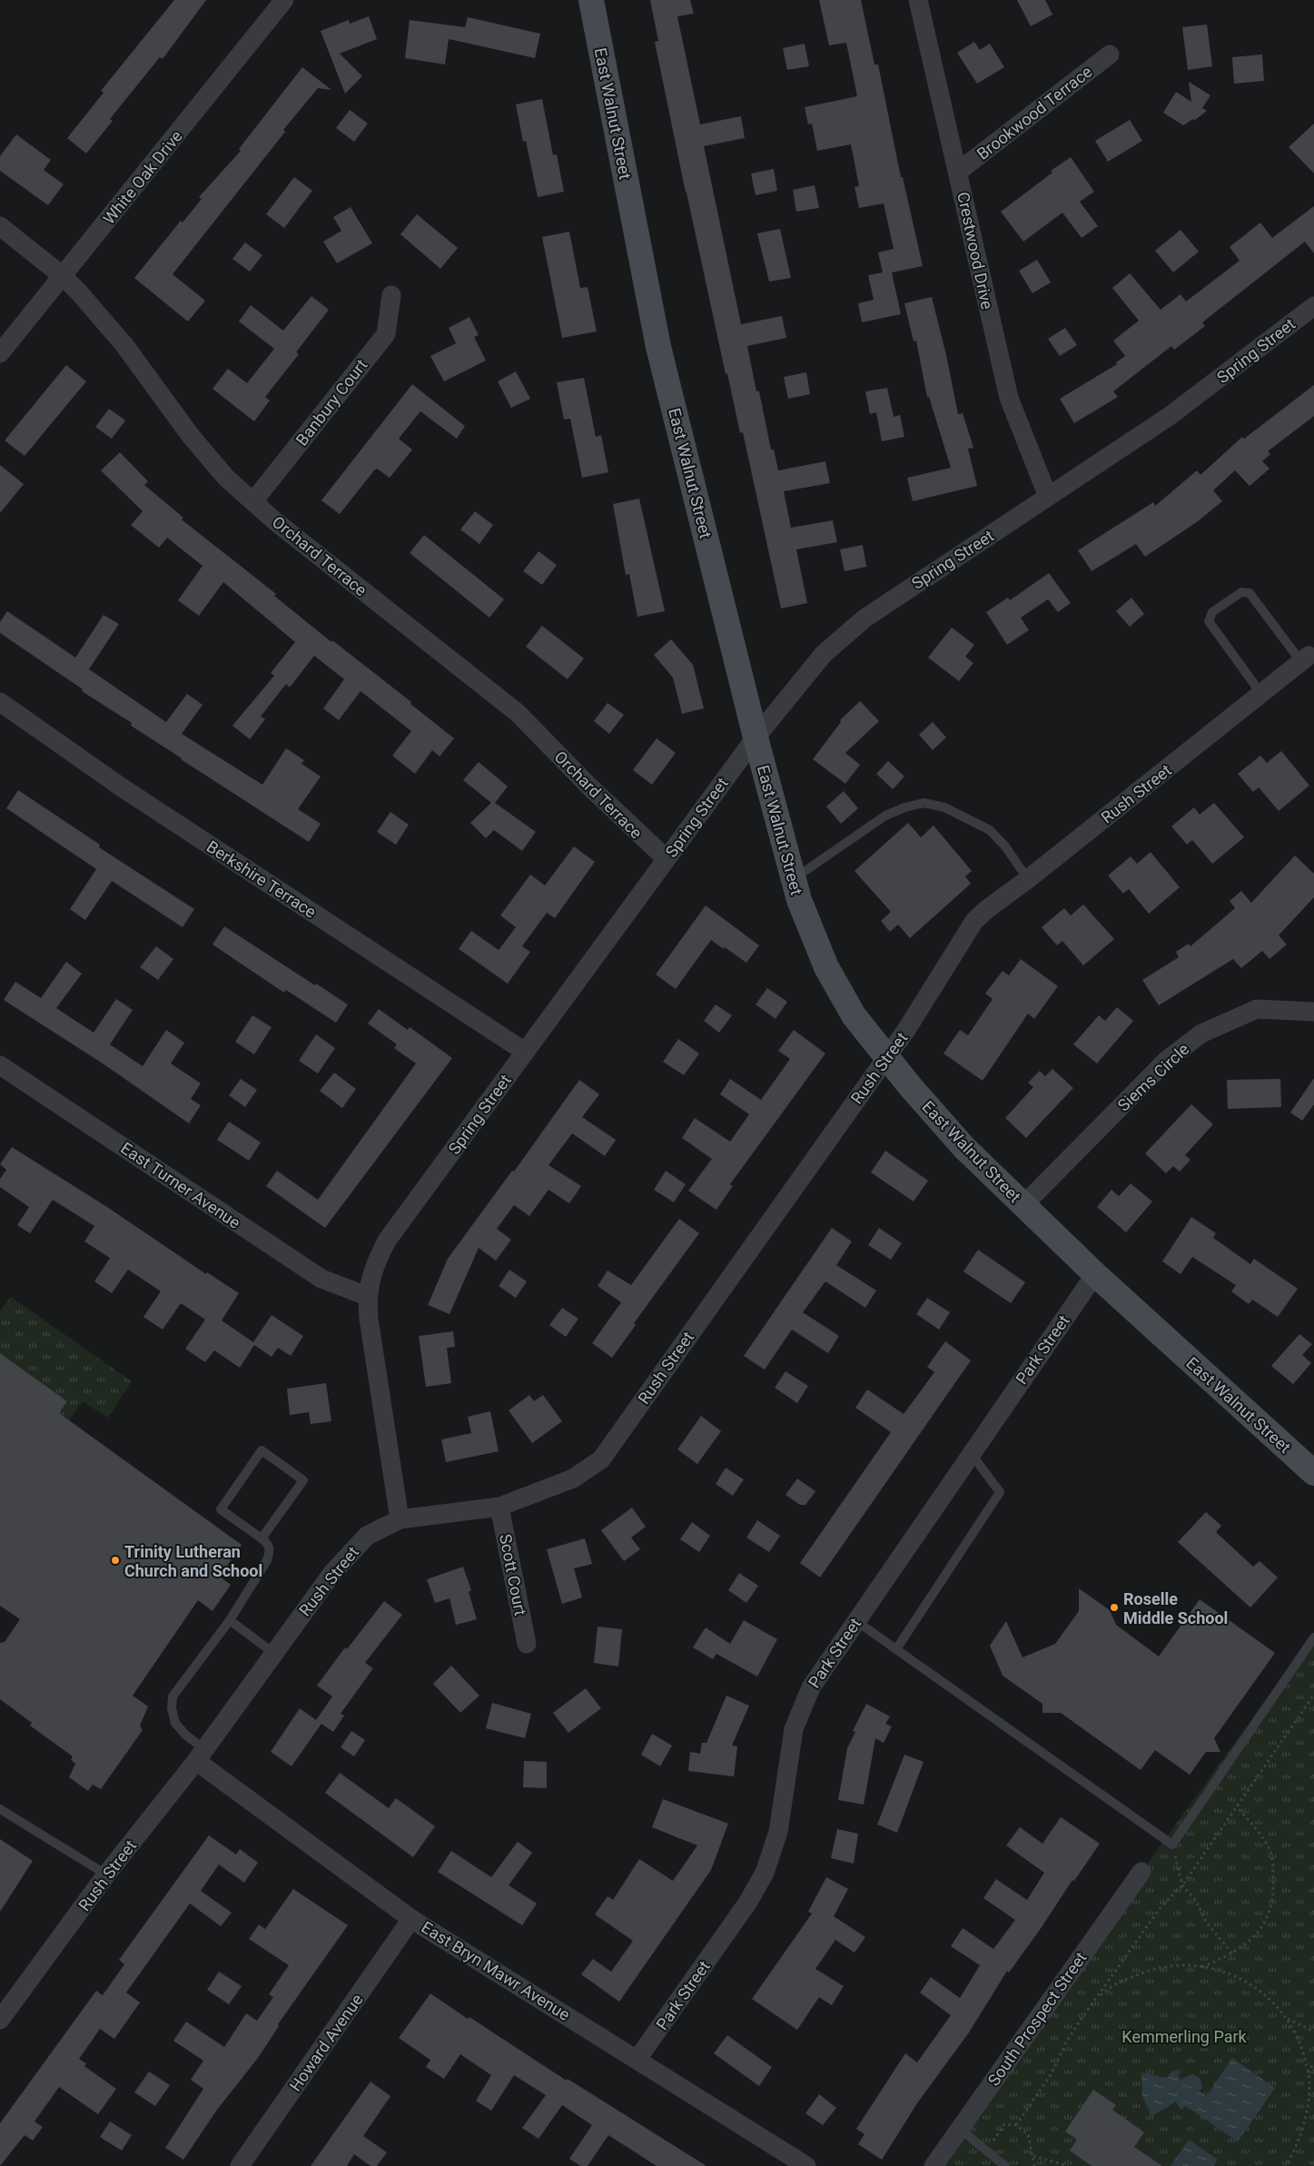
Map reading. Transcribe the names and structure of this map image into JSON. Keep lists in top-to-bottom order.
{
  "streets": {
    "street": [
      "Brookwood Terrace",
      "East Walnut Street",
      "White Oak Drive",
      "Crestwood Drive",
      "Spring Street",
      "Banbury Court",
      "Orchard Terrace",
      "Rush Street",
      "Berkshire Terrace",
      "Siems Circle",
      "East Turner Avenue",
      "Park Street",
      "Scott Court",
      "East Bryn Mawr Avenue",
      "South Prospect Street",
      "Howard Avenue"
    ]
  },
  "crossings": [
    ["Brookwood Terrace", "Crestwood Drive"],
    ["East Walnut Street", "Spring Street"],
    ["East Walnut Street", "Rush Street"],
    ["East Walnut Street", "Siems Circle"],
    ["East Walnut Street", "Park Street"],
    ["White Oak Drive", "Orchard Terrace"],
    ["Crestwood Drive", "Spring Street"],
    ["Spring Street", "Orchard Terrace"],
    ["Spring Street", "Rush Street"],
    ["Spring Street", "Berkshire Terrace"],
    ["Spring Street", "East Turner Avenue"],
    ["Banbury Court", "Orchard Terrace"],
    ["Rush Street", "Scott Court"],
    ["Rush Street", "East Bryn Mawr Avenue"],
    ["Park Street", "East Bryn Mawr Avenue"],
    ["East Bryn Mawr Avenue", "Howard Avenue"]
  ],
  "parks": ["Kemmerling Park"],
  "places": ["Trinity Lutheran Church and School", "Roselle Middle School"]
}
